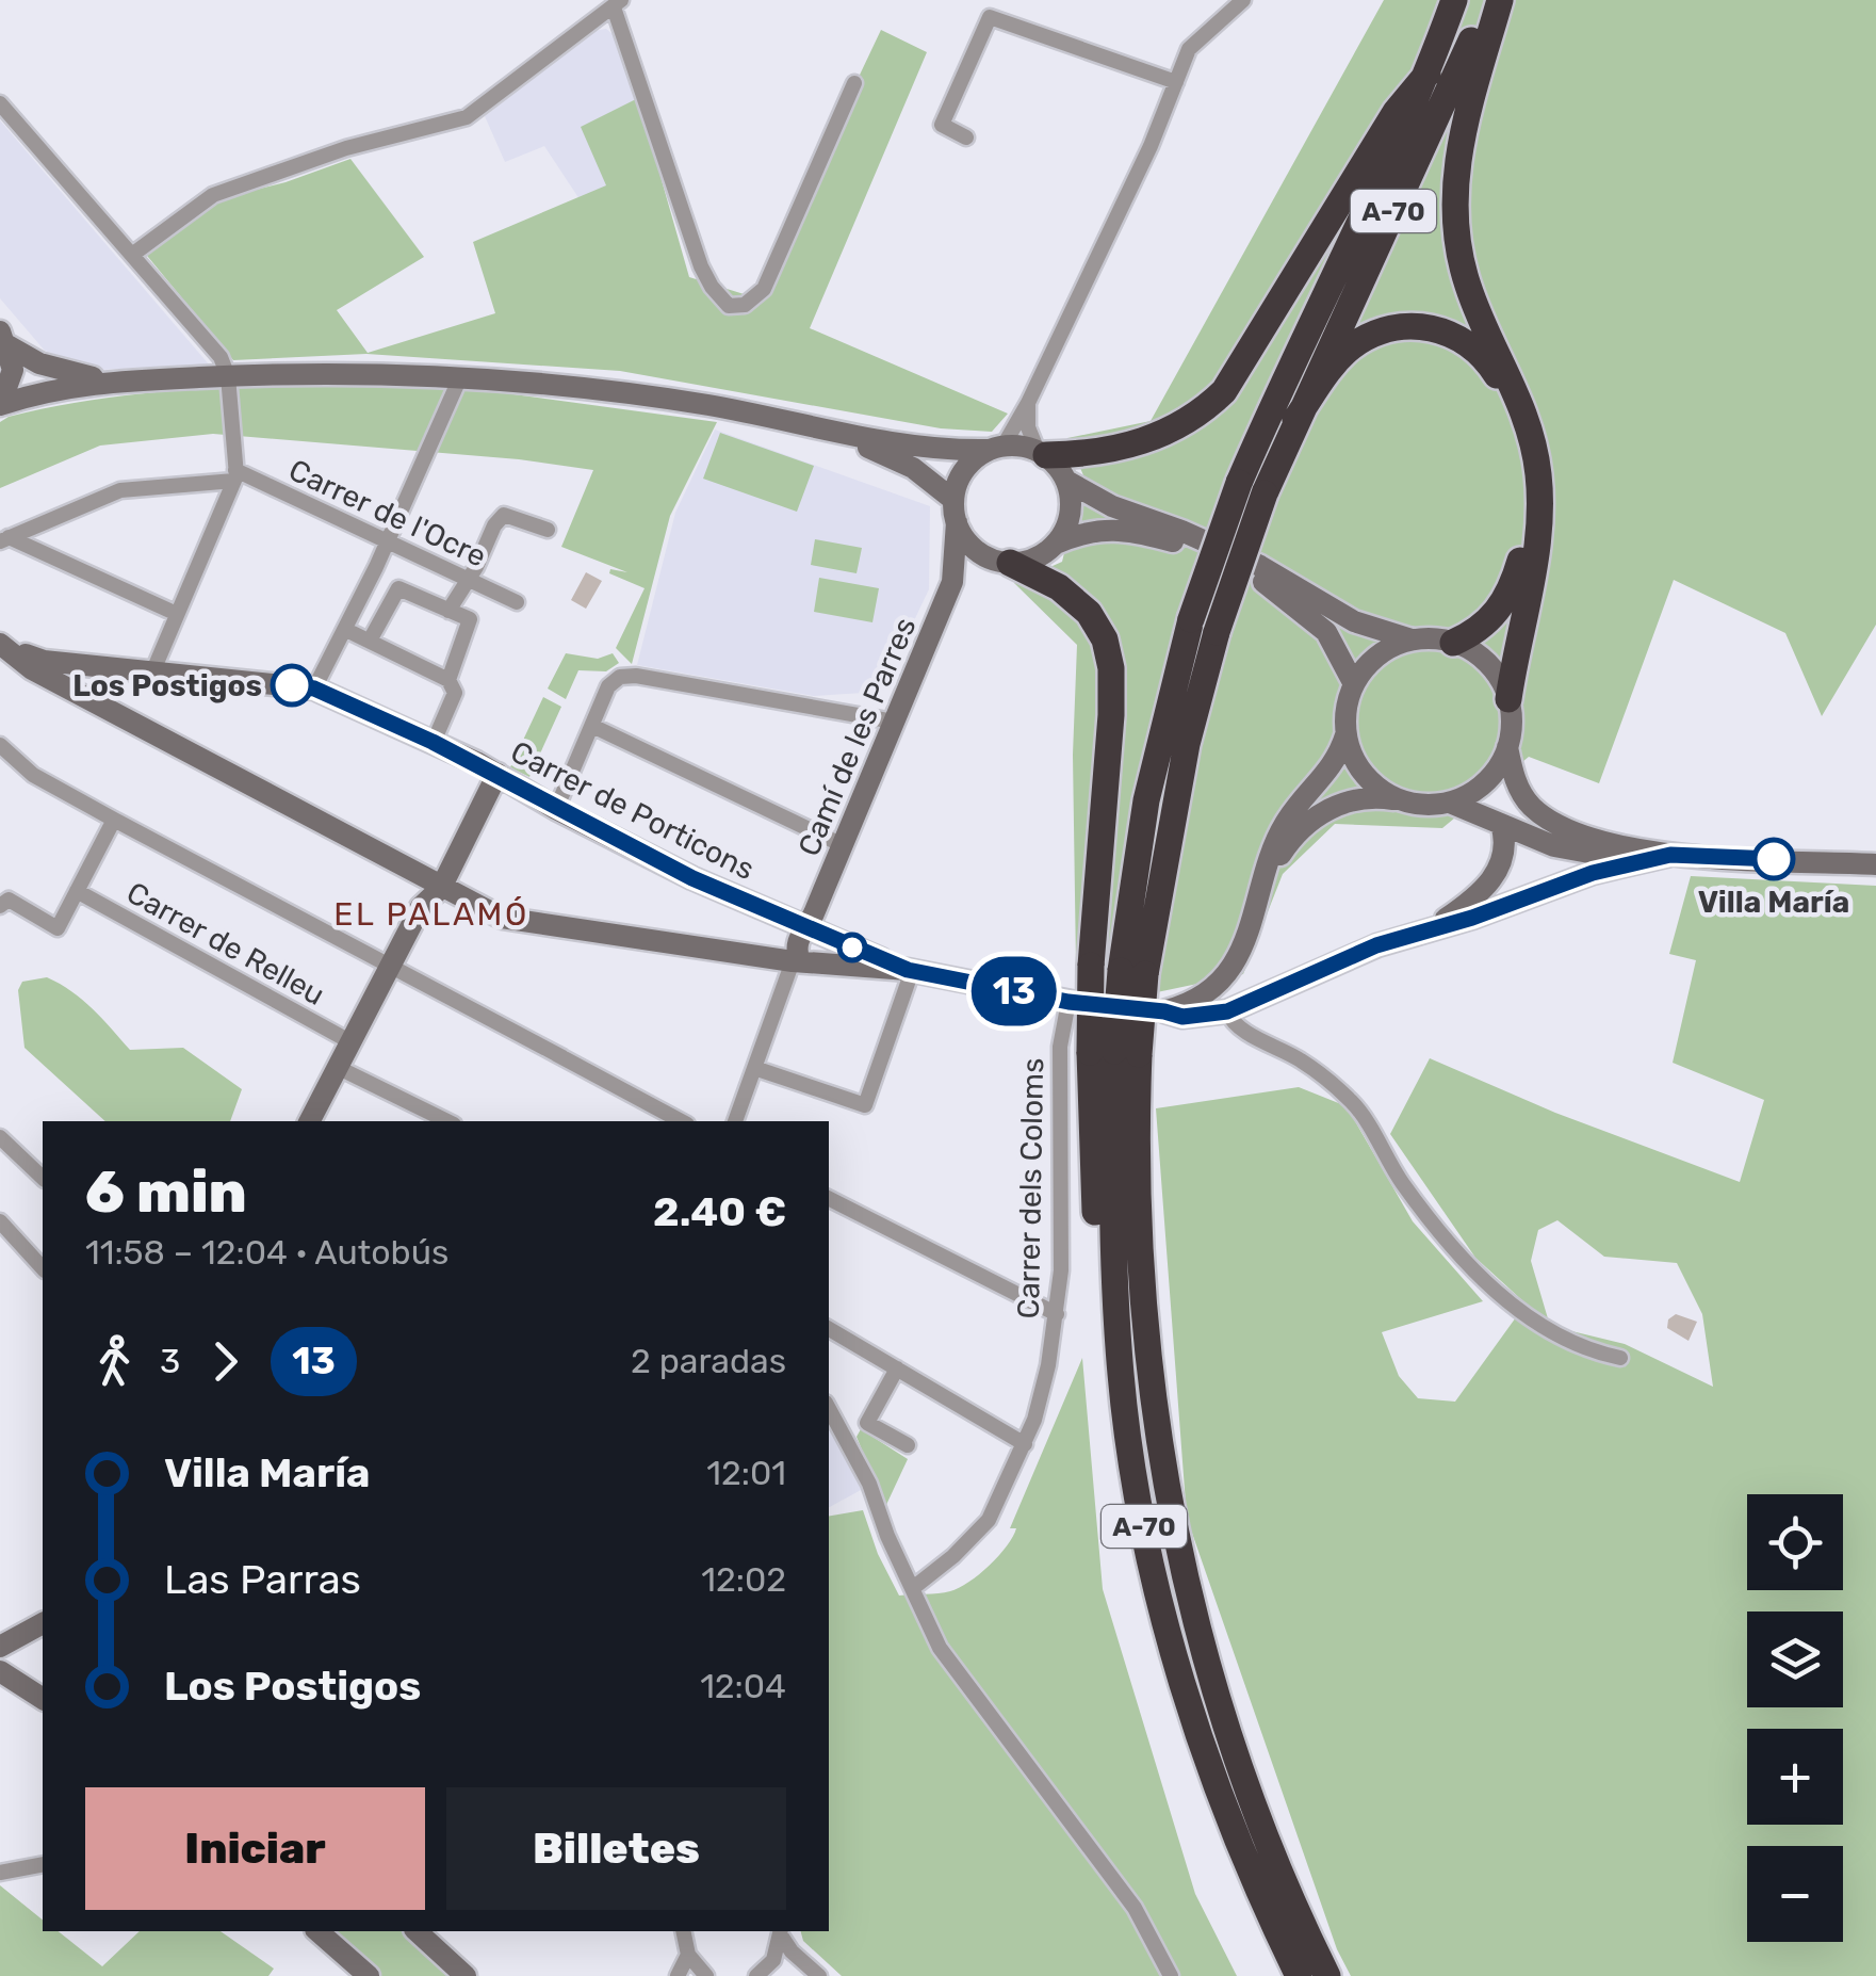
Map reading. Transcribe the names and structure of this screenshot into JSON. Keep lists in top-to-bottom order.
{
  "streets": {
    "highway": ["A-70"],
    "street": [
      "Carrer de l'Ocre",
      "Camí de les Parres",
      "Carrer de Porticons",
      "Carrer de Relleu",
      "Carrer dels Coloms"
    ]
  },
  "crossings": [
    ["Camí de les Parres", "Carrer de Porticons"]
  ],
  "districts": ["EL PALAMÓ"],
  "places": ["Los Postigos", "Villa María"],
  "lines": ["bus line 13"],
  "page": {
    "on_map": "13",
    "heading": ["6 min", "11:58 – 12:04 · Autobús", "2.40 €"],
    "legs": ["3", "13", "2 paradas"],
    "list": [
      {
        "name": "Villa María",
        "value": "12:01"
      },
      {
        "name": "Las Parras",
        "value": "12:02"
      },
      {
        "name": "Los Postigos",
        "value": "12:04"
      }
    ],
    "map_buttons": ["+", "−"],
    "buttons": ["Iniciar", "Billetes"]
  }
}
